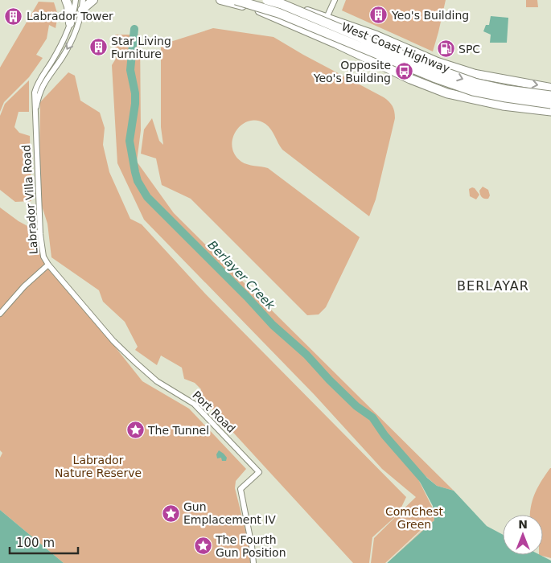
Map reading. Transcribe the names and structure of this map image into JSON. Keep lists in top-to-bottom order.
{
  "streets": {
    "highway": ["West Coast Highway"],
    "street": ["Labrador Villa Road", "Port Road"]
  },
  "crossings": [
    ["Labrador Villa Road", "Port Road"]
  ],
  "districts": ["BERLAYAR"],
  "water": ["Berlayer Creek"],
  "parks": ["Labrador Nature Reserve", "ComChest Green"],
  "places": {
    "building": ["Yeo's Building", "Labrador Tower", "Star Living Furniture"],
    "fuel station": ["SPC"],
    "bus stop": ["Opposite Yeo's Building"],
    "place": ["The Tunnel", "Gun Emplacement IV", "The Fourth Gun Position"]
  },
  "scale_bar": "100 m",
  "north": "top"
}
